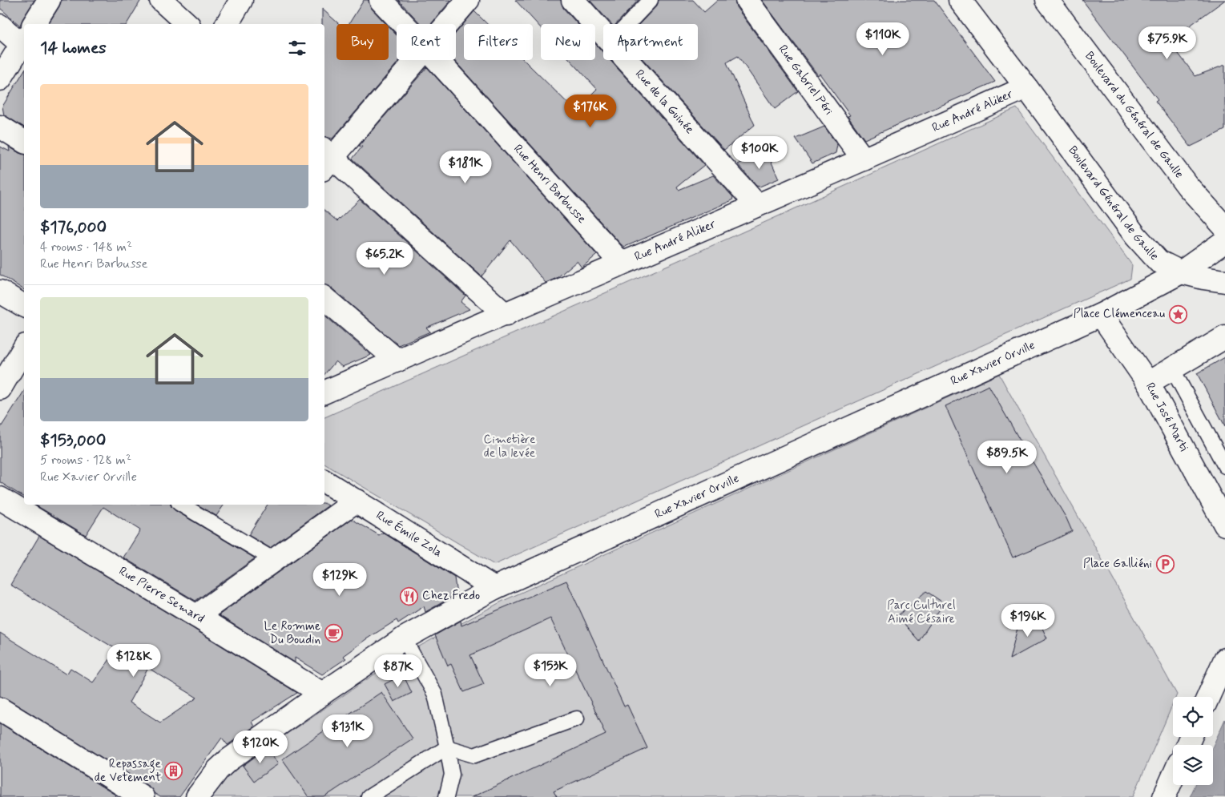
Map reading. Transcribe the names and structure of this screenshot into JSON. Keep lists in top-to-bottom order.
{
  "streets": {
    "street": [
      "Rue Gabriel Péri",
      "Rue de la Guinée",
      "Rue André Aliker",
      "Boulevard du Général de Gaulle",
      "Rue Henri Barbusse",
      "Boulevard Général de Gaulle",
      "Rue Xavier Orville",
      "Rue José Marti",
      "Rue Émile Zola",
      "Rue Pierre Semard"
    ]
  },
  "crossings": [
    ["Rue Gabriel Péri", "Rue André Aliker"],
    ["Rue de la Guinée", "Rue André Aliker"],
    ["Rue André Aliker", "Rue Henri Barbusse"],
    ["Rue André Aliker", "Boulevard Général de Gaulle"],
    ["Boulevard Général de Gaulle", "Rue Xavier Orville"],
    ["Rue Xavier Orville", "Rue José Marti"],
    ["Rue Xavier Orville", "Rue Émile Zola"],
    ["Rue Xavier Orville", "Rue Pierre Semard"]
  ],
  "parks": ["Cimetière de la levée", "Parc Culturel Aimé Césaire"],
  "places": {
    "place": ["Place Clémenceau"],
    "parking": ["Place Galliéni"],
    "restaurant": ["Chez Fredo"],
    "cafe": ["Le Romme Du Boudin"],
    "building": ["Repassage de Vetement"]
  },
  "page": {
    "price": [
      "$110K",
      "$75.9K",
      "$176K",
      "$100K",
      "$181K",
      "$65.2K",
      "$89.5K",
      "$129K",
      "$196K",
      "$128K",
      "$153K",
      "$87K",
      "$131K",
      "$120K"
    ],
    "chip": [
      "Buy",
      "Rent",
      "Filters",
      "New",
      "Apartment"
    ],
    "heading": "14 homes",
    "list": [
      {
        "name": "$176,000",
        "note": "4 rooms · 148 m² · Rue Henri Barbusse"
      },
      {
        "name": "$153,000",
        "note": "5 rooms · 128 m² · Rue Xavier Orville"
      }
    ]
  }
}
